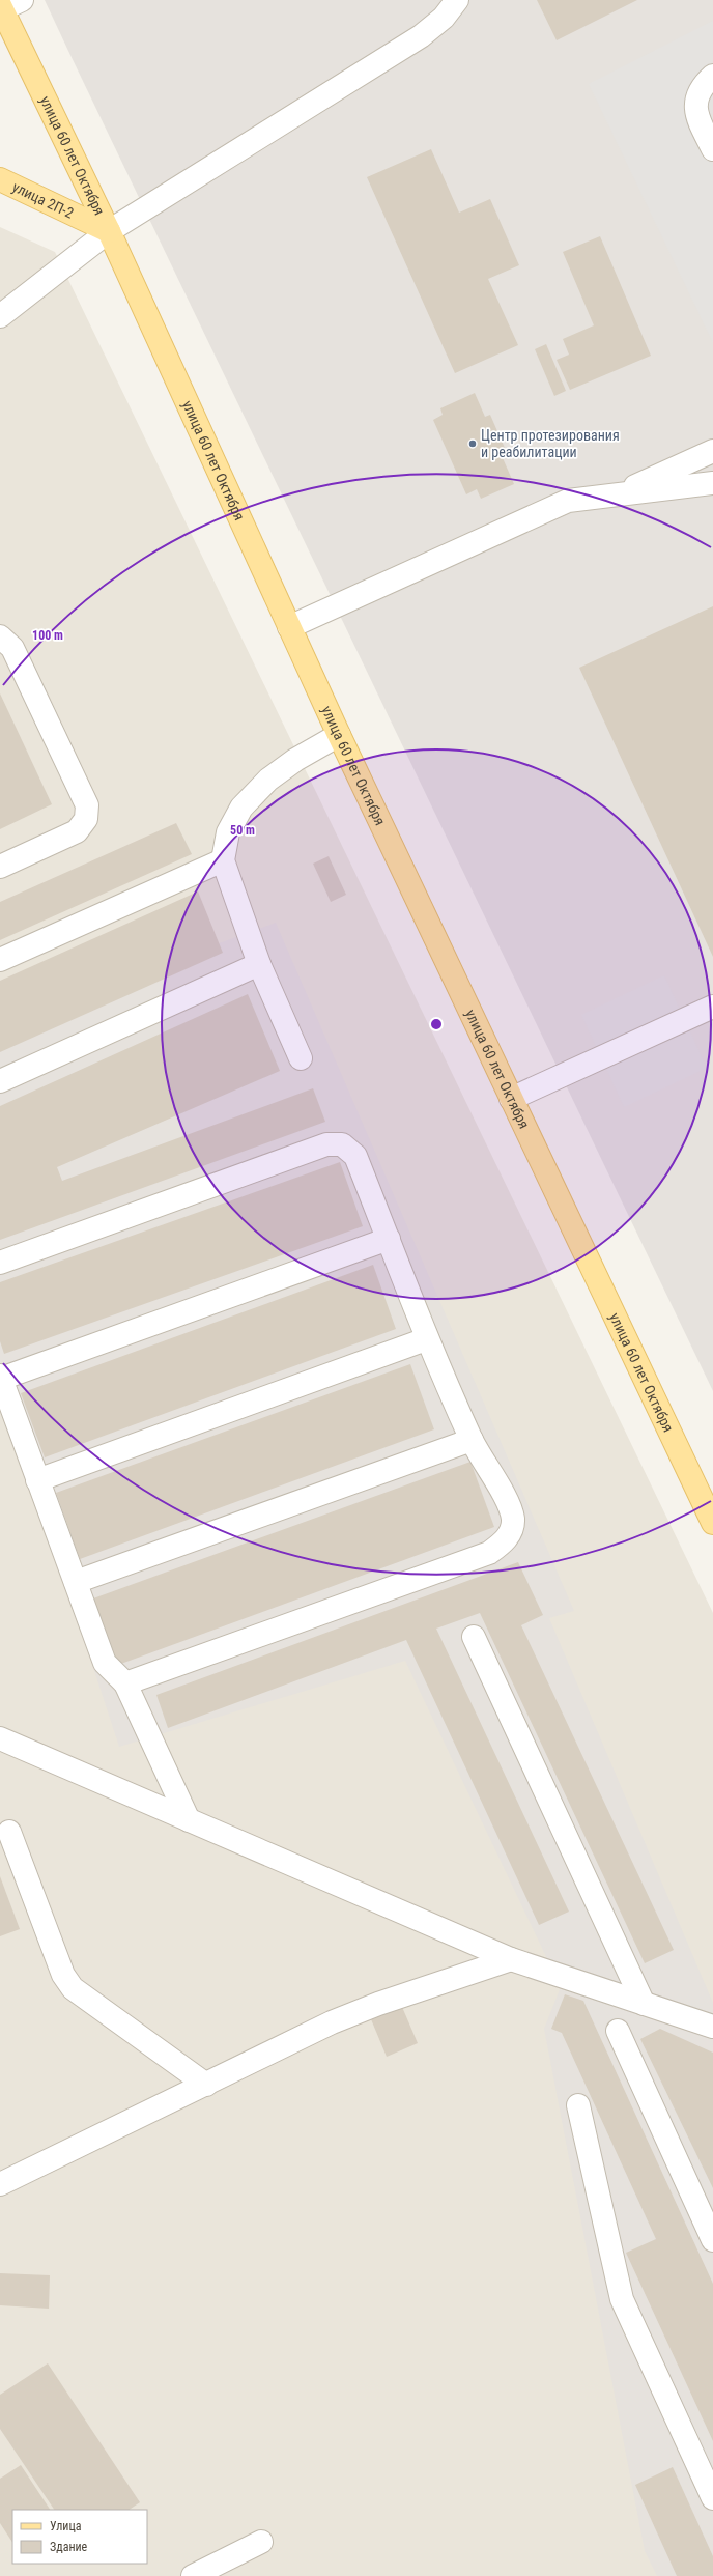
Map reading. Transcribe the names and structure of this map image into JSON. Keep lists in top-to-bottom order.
{
  "streets": {
    "main road": ["улица 60 лет Октября", "улица 2П-2"]
  },
  "crossings": [
    ["улица 60 лет Октября", "улица 2П-2"]
  ],
  "places": ["Центр протезирования и реабилитации"],
  "legend": ["Улица", "Здание"],
  "rings": ["100 m", "50 m"]
}
